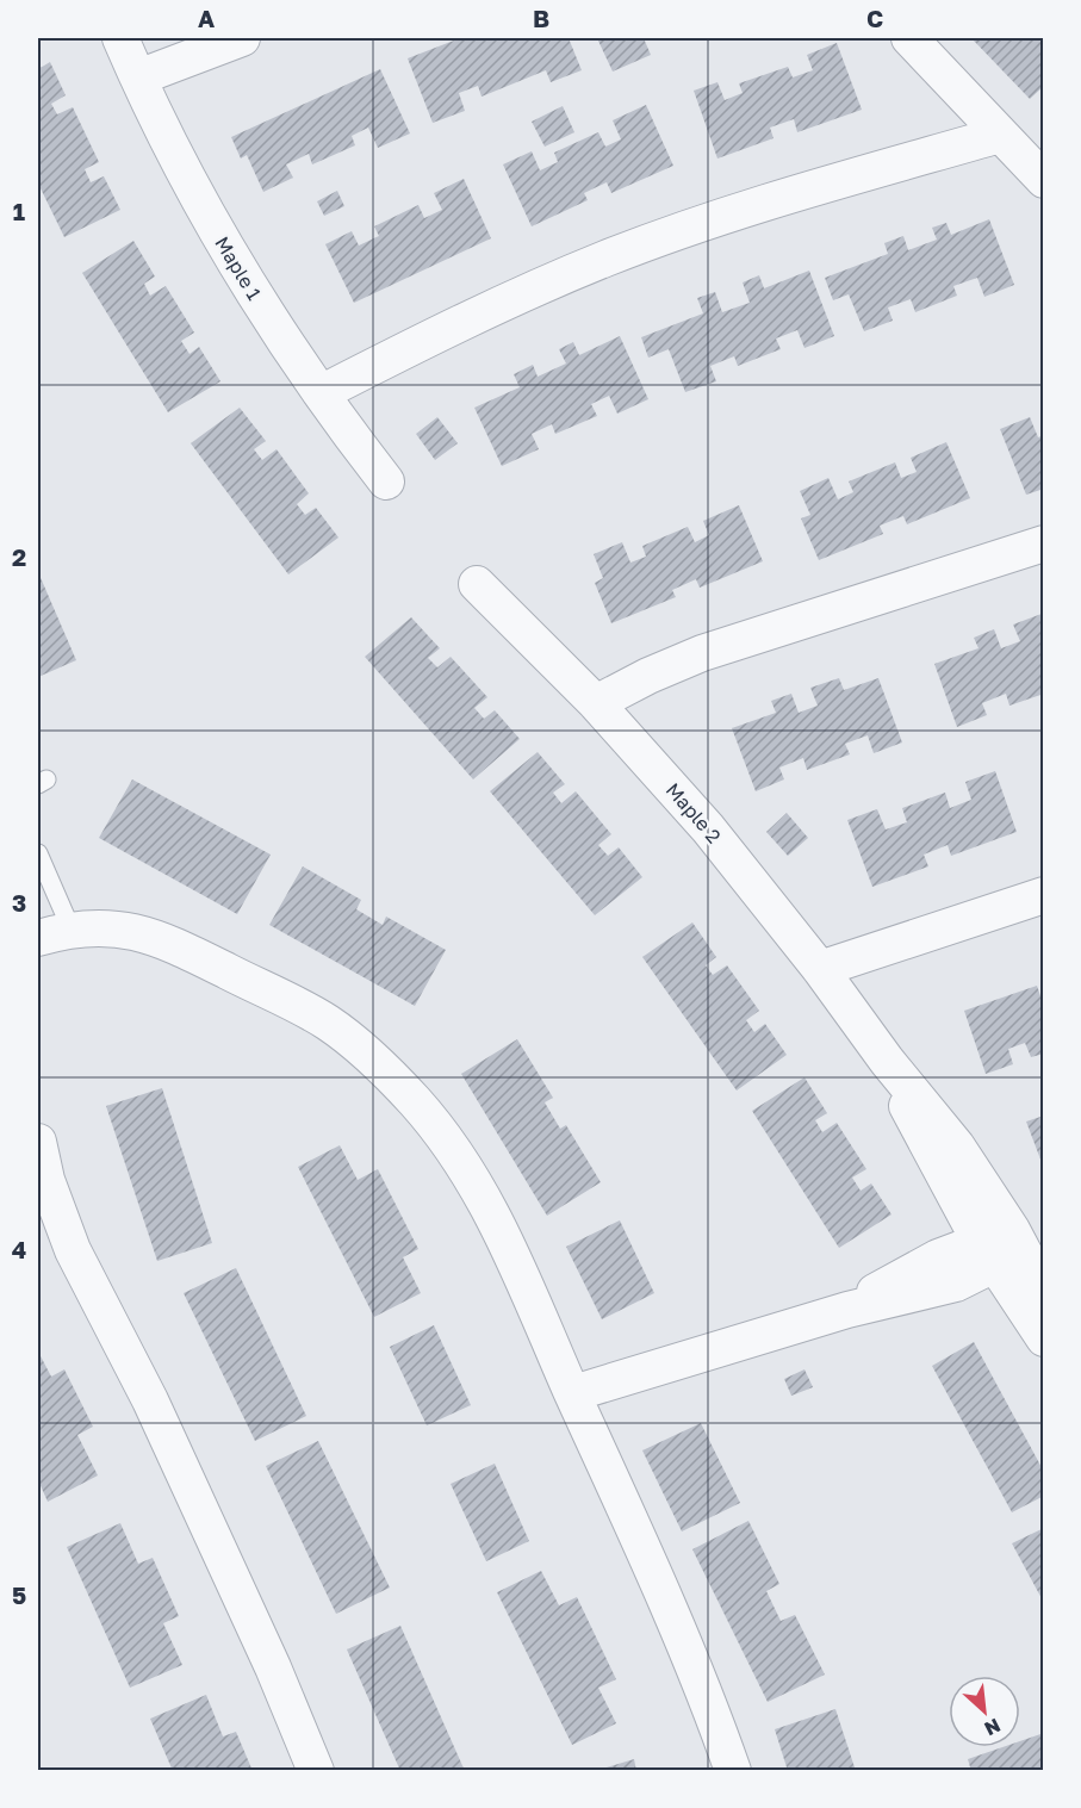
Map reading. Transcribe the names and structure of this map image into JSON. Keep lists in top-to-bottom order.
{
  "streets": {
    "street": ["Maple 1", "Maple 2"]
  },
  "north": "bottom right",
  "grid": {
    "columns": ["A", "B", "C"],
    "rows": [
      "1",
      "2",
      "3",
      "4",
      "5"
    ]
  }
}
